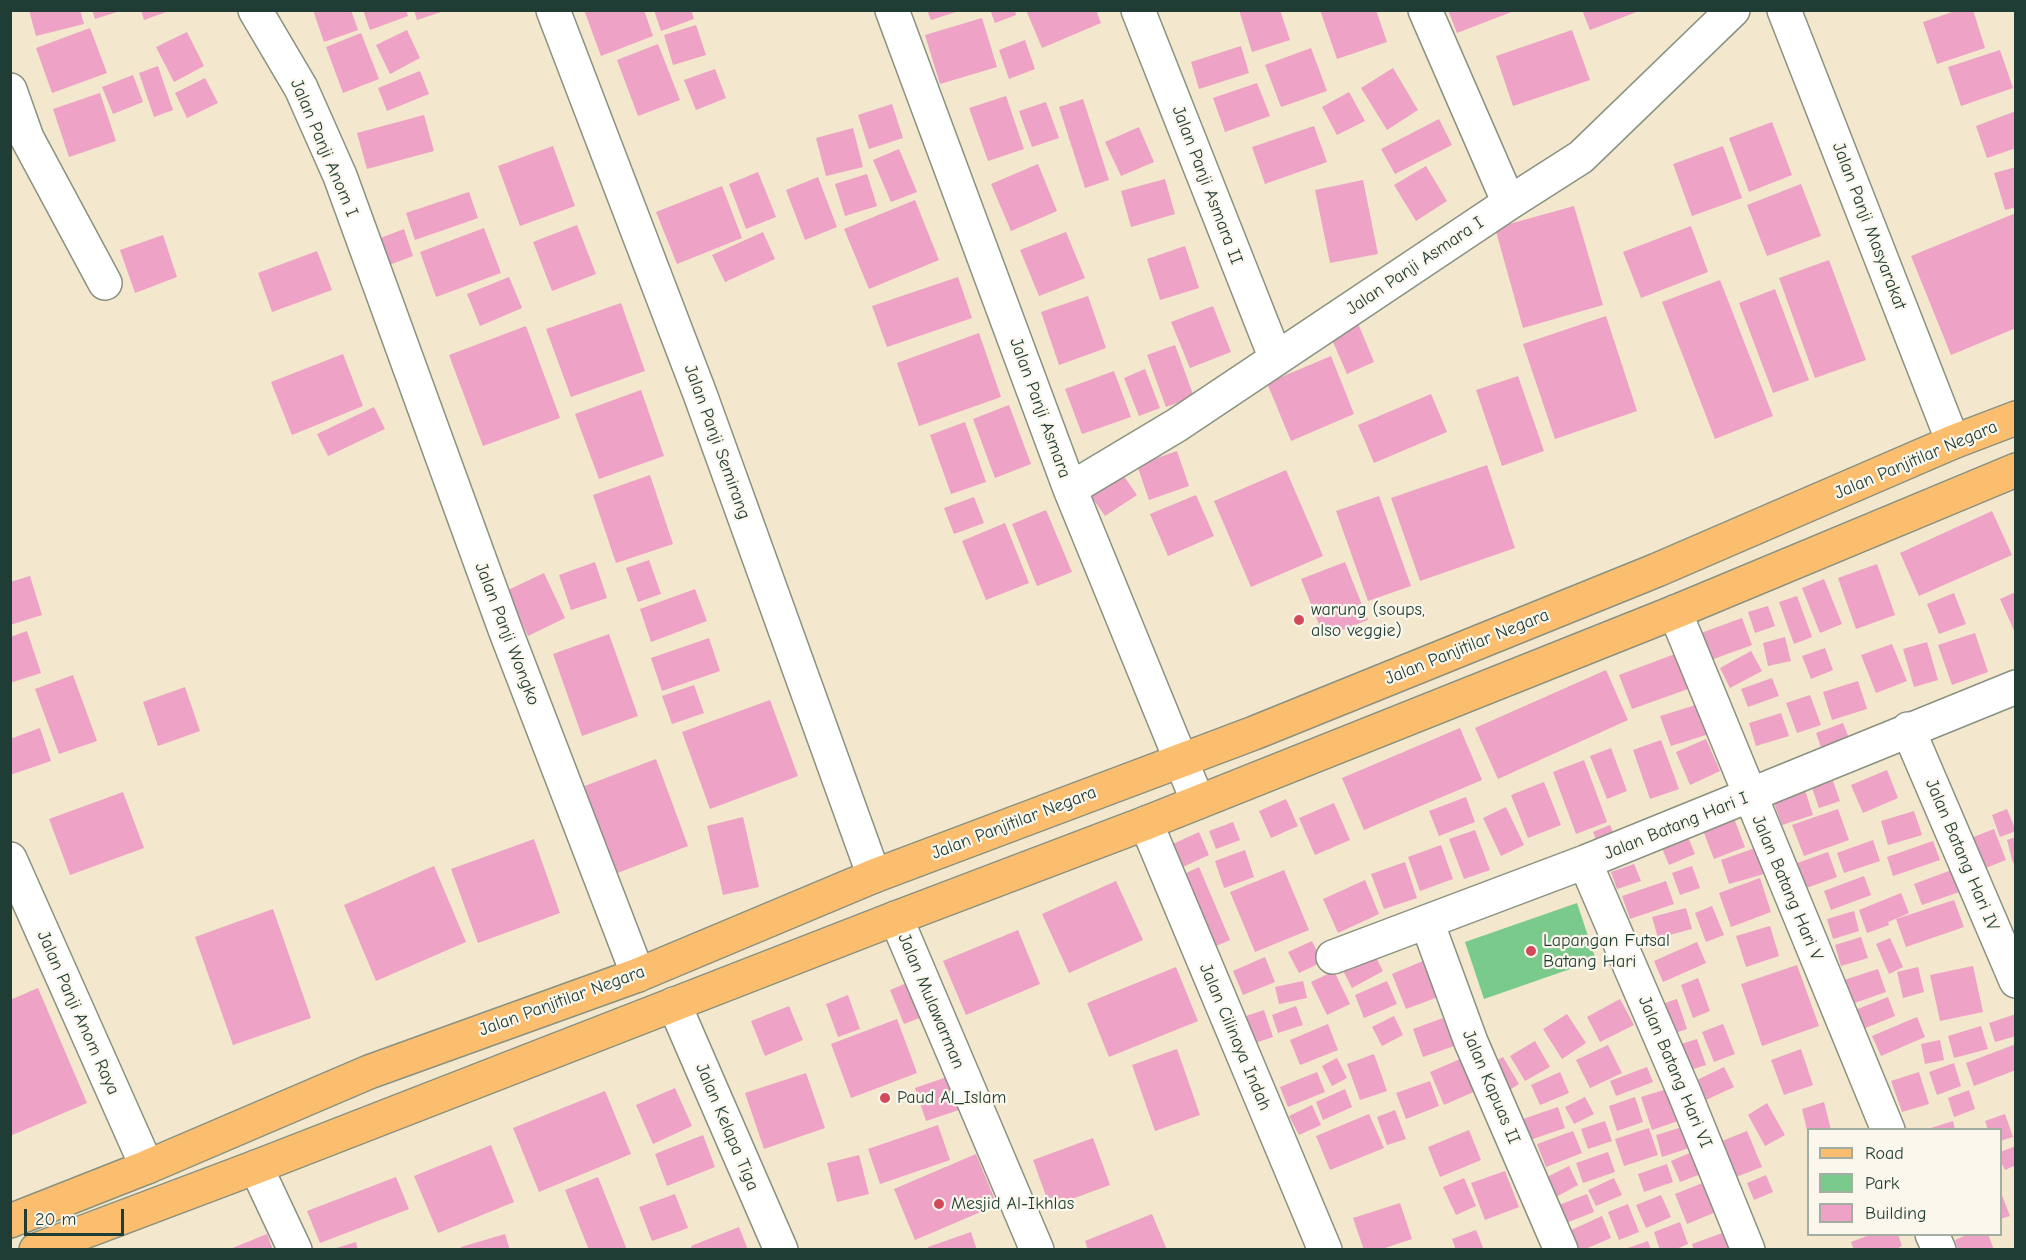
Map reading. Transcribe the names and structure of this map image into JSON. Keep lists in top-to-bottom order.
{
  "streets": {
    "main road": ["Jalan Panjitilar Negara"],
    "street": [
      "Jalan Panji Anom I",
      "Jalan Panji Asmara II",
      "Jalan Panji Masyarakat",
      "Jalan Panji Asmara I",
      "Jalan Panji Asmara",
      "Jalan Panji Semirang",
      "Jalan Panji Wongko",
      "Jalan Batang Hari I",
      "Jalan Batang Hari IV",
      "Jalan Batang Hari V",
      "Jalan Mulawarman",
      "Jalan Panji Anom Raya",
      "Jalan Cilinaya Indah",
      "Jalan Batang Hari VI",
      "Jalan Kapuas II",
      "Jalan Kelapa Tiga"
    ]
  },
  "crossings": [
    ["Jalan Panji Anom I", "Jalan Panji Wongko"],
    ["Jalan Panji Asmara II", "Jalan Panji Asmara I"],
    ["Jalan Panji Masyarakat", "Jalan Panjitilar Negara"],
    ["Jalan Panji Asmara I", "Jalan Panji Asmara"],
    ["Jalan Panji Asmara", "Jalan Panjitilar Negara"],
    ["Jalan Panji Semirang", "Jalan Panjitilar Negara"],
    ["Jalan Panjitilar Negara", "Jalan Panji Wongko"],
    ["Jalan Panjitilar Negara", "Jalan Panji Anom Raya"],
    ["Jalan Batang Hari I", "Jalan Batang Hari IV"],
    ["Jalan Batang Hari I", "Jalan Batang Hari V"],
    ["Jalan Batang Hari I", "Jalan Batang Hari VI"],
    ["Jalan Batang Hari I", "Jalan Kapuas II"]
  ],
  "places": [
    "warung (soups, also veggie)",
    "Lapangan Futsal Batang Hari",
    "Paud Al_Islam",
    "Mesjid Al-Ikhlas"
  ],
  "legend": ["Road", "Park", "Building"],
  "scale_bar": "20 m"
}
